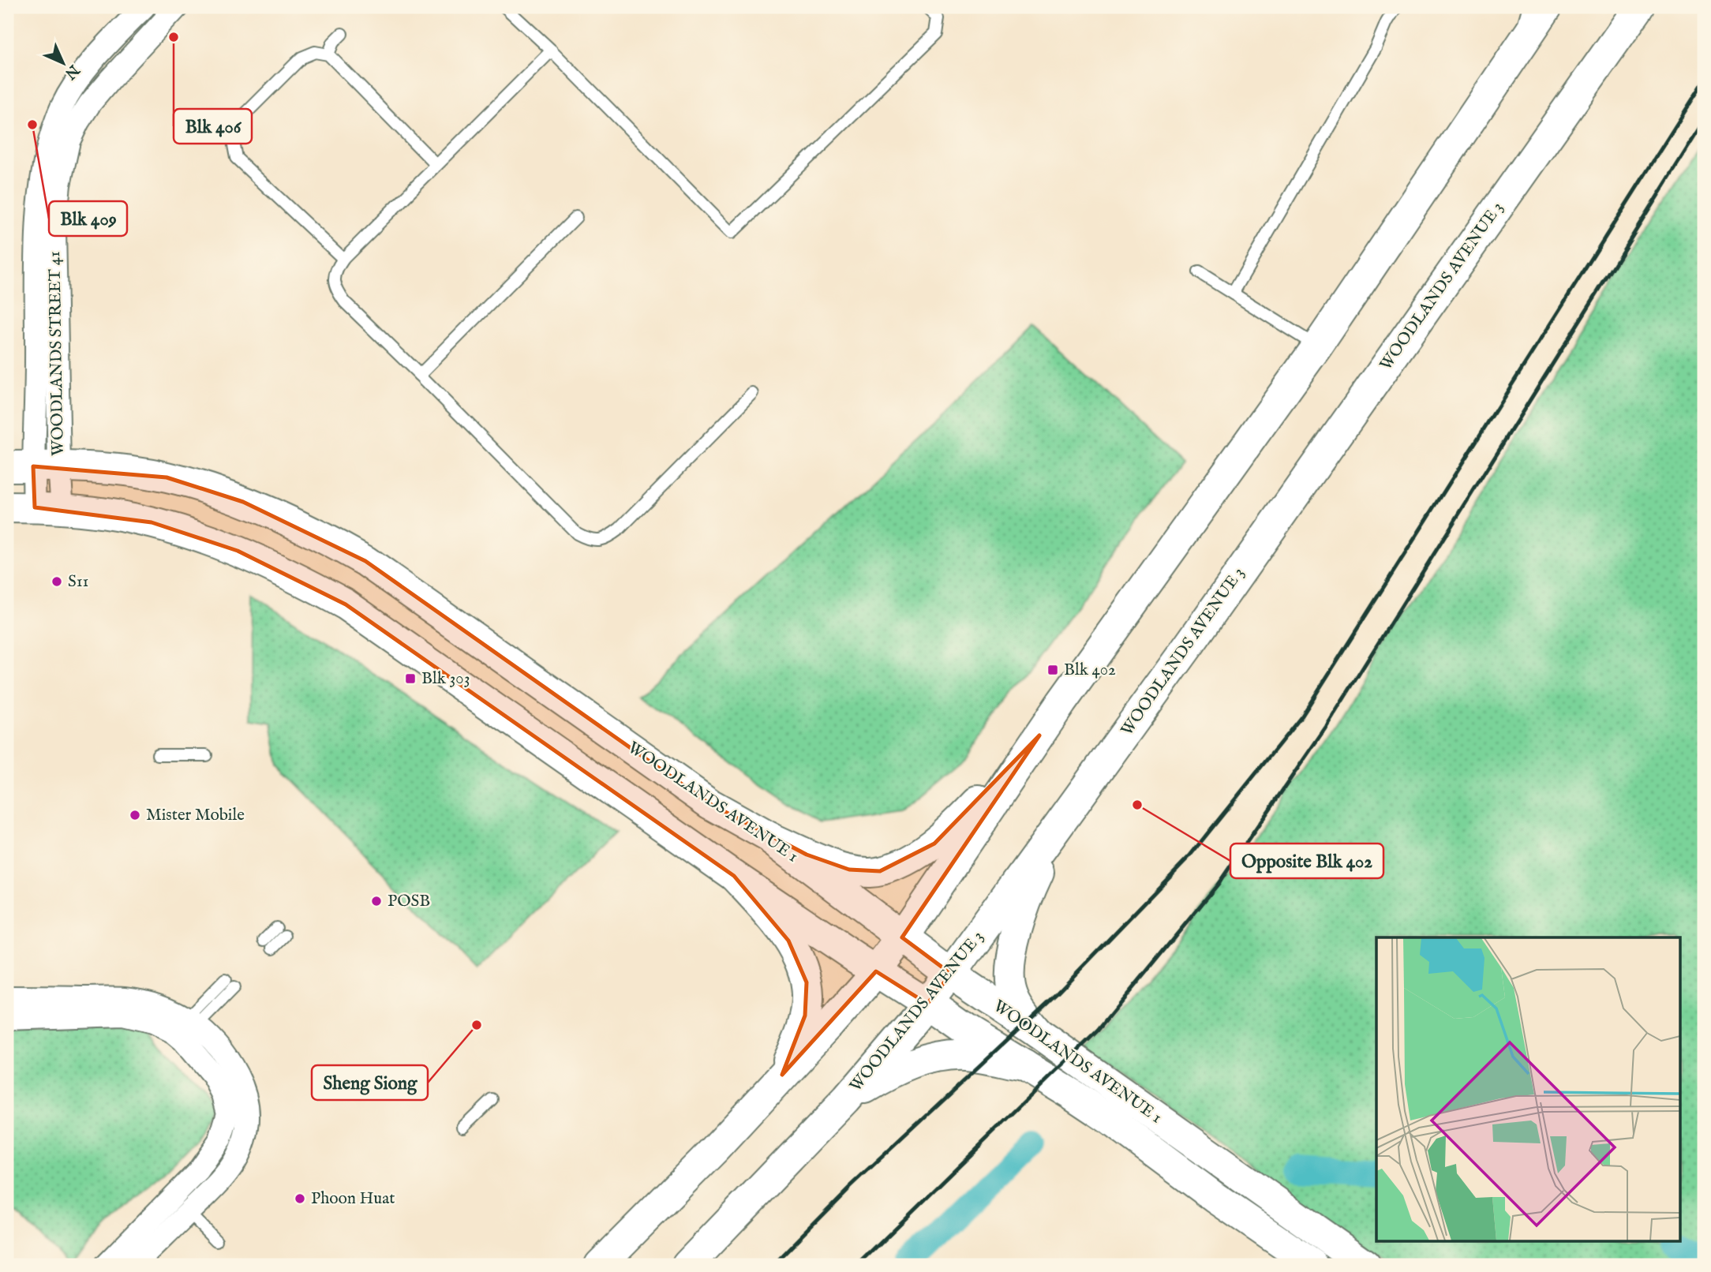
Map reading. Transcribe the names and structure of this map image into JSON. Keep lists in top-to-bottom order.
{
  "streets": {
    "main road": ["WOODLANDS AVENUE 3", "WOODLANDS AVENUE 1"],
    "street": ["WOODLANDS STREET 41"]
  },
  "crossings": [
    ["WOODLANDS AVENUE 3", "WOODLANDS AVENUE 1"],
    ["WOODLANDS STREET 41", "WOODLANDS AVENUE 1"]
  ],
  "places": {
    "other": [
      "Blk 406",
      "Blk 409",
      "S11",
      "Opposite Blk 402",
      "Mister Mobile",
      "POSB",
      "Sheng Siong",
      "Phoon Huat"
    ],
    "transit": ["Blk 402", "Blk 303"]
  },
  "north": "bottom right"
}
